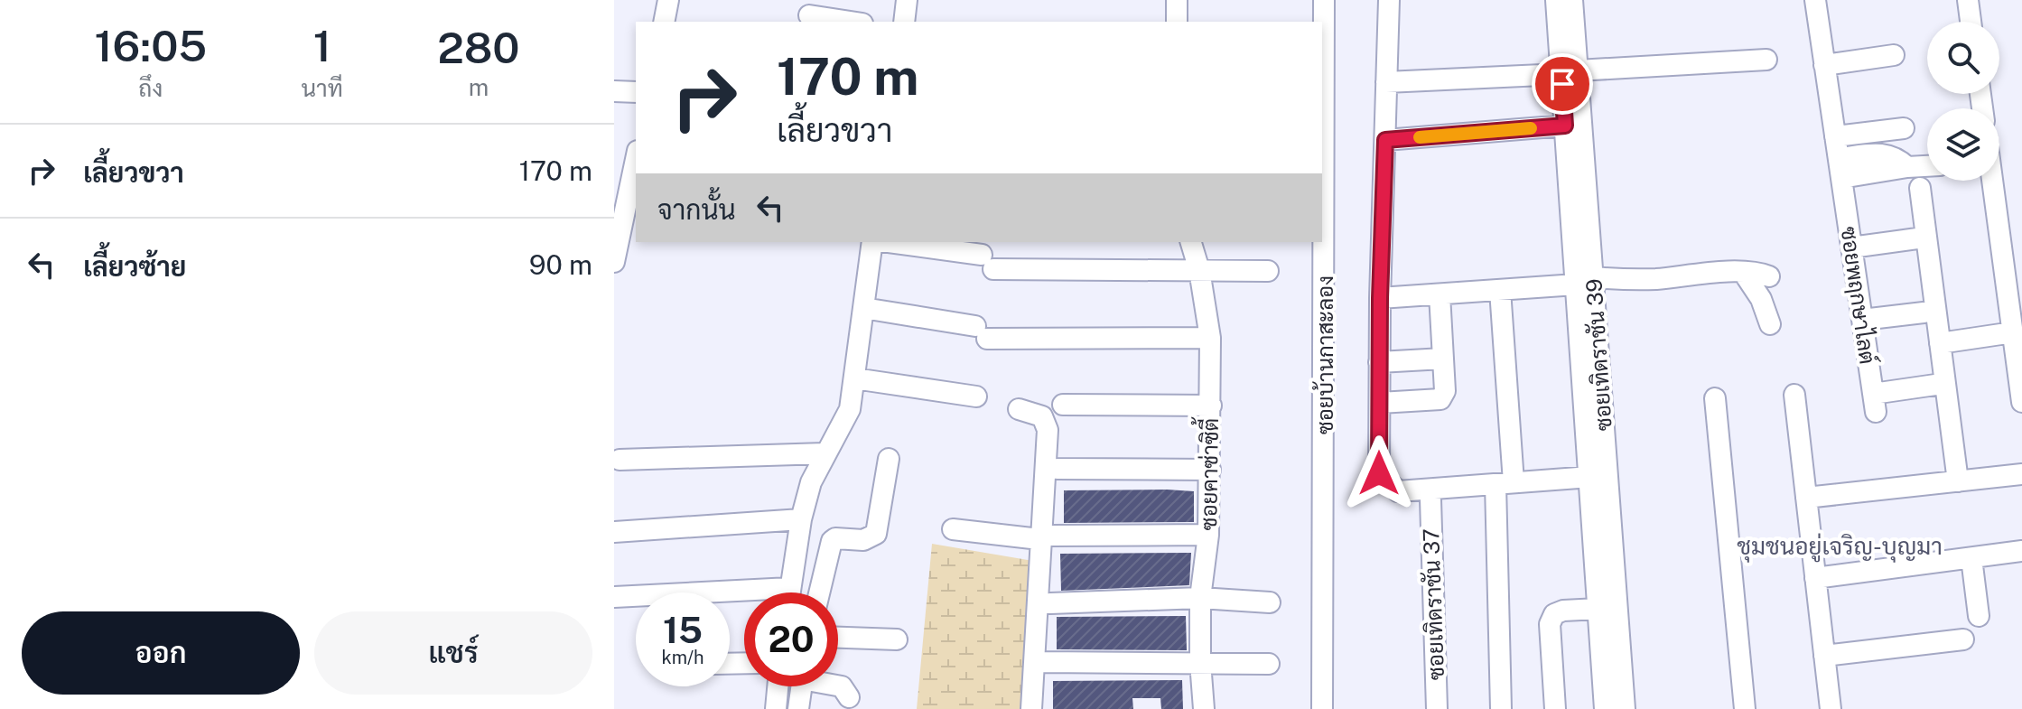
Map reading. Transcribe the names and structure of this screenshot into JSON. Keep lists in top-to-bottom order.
{
  "streets": {
    "street": [
      "ซอยพฤกษาไลต์",
      "ซอยบ้านกาสะลอง",
      "ซอยเทิดราชัน 39",
      "ซอยคาซ่าซิตี้",
      "ซอยเทิดราชัน 37"
    ]
  },
  "districts": ["ชุมชนอยู่เจริญ-บุญมา"],
  "page": {
    "eta": [
      "16:05",
      "ถึง",
      "1",
      "นาที",
      "280",
      "m"
    ],
    "turn": ["170 m", "เลี้ยวขวา"],
    "list": [
      {
        "name": "เลี้ยวขวา",
        "value": "170 m"
      },
      {
        "name": "เลี้ยวซ้าย",
        "value": "90 m"
      }
    ],
    "then": "จากนั้น",
    "speed": "15 km/h",
    "limit": "20",
    "buttons": ["ออก", "แชร์"]
  }
}
